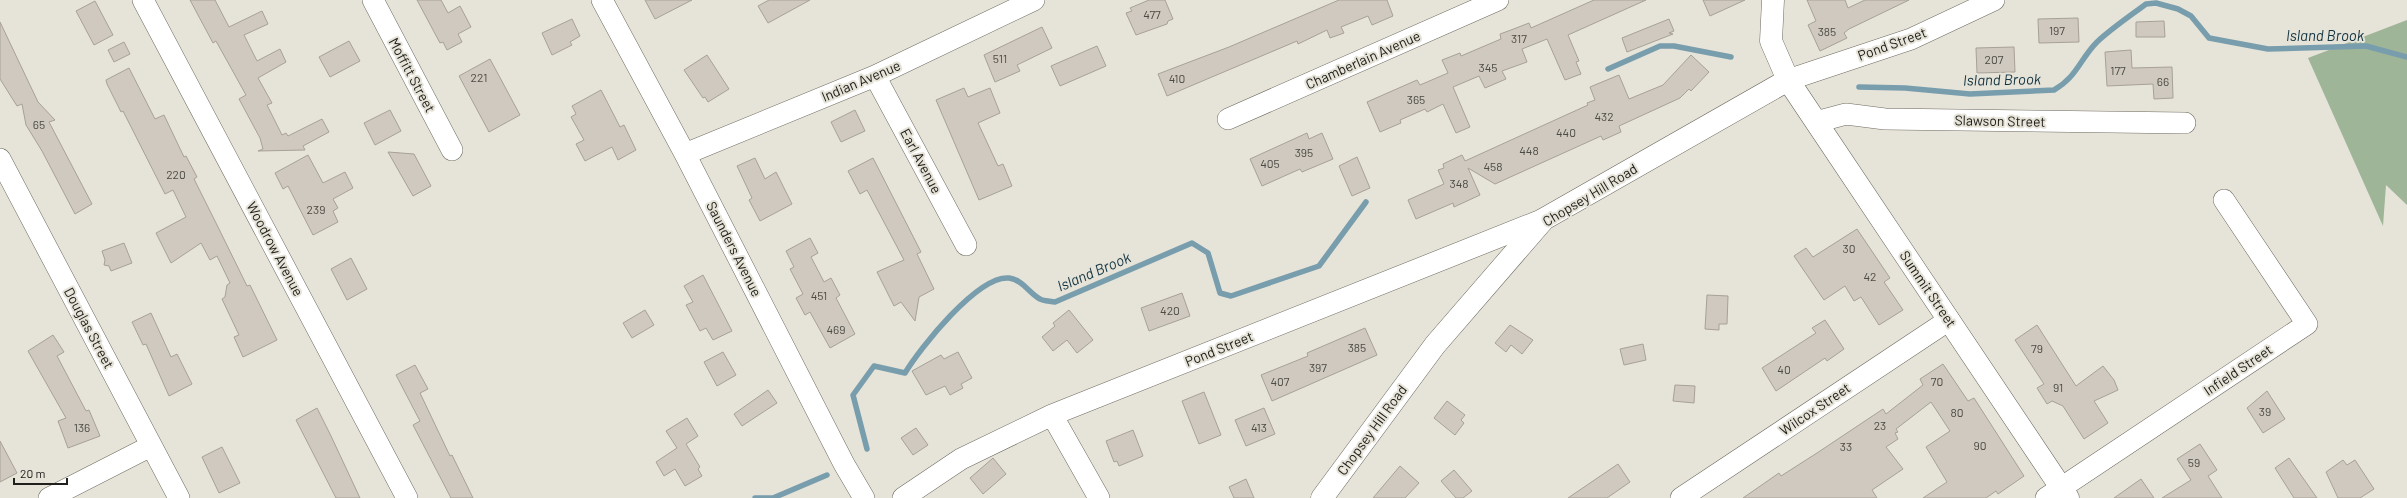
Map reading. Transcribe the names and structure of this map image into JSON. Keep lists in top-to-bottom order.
{
  "streets": {
    "street": [
      "Pond Street",
      "Chamberlain Avenue",
      "Moffitt Street",
      "Indian Avenue",
      "Slawson Street",
      "Earl Avenue",
      "Chopsey Hill Road",
      "Woodrow Avenue",
      "Saunders Avenue",
      "Summit Street",
      "Douglas Street",
      "Infield Street",
      "Wilcox Street"
    ]
  },
  "crossings": [
    ["Pond Street", "Chopsey Hill Road"],
    ["Pond Street", "Summit Street"],
    ["Indian Avenue", "Earl Avenue"],
    ["Indian Avenue", "Saunders Avenue"],
    ["Slawson Street", "Summit Street"],
    ["Chopsey Hill Road", "Summit Street"],
    ["Summit Street", "Infield Street"],
    ["Summit Street", "Wilcox Street"]
  ],
  "water": ["Island Brook"],
  "house_numbers": [
    "477",
    "197",
    "385",
    "317",
    "511",
    "207",
    "345",
    "177",
    "221",
    "410",
    "66",
    "365",
    "432",
    "65",
    "440",
    "448",
    "395",
    "405",
    "458",
    "220",
    "348",
    "239",
    "30",
    "42",
    "451",
    "420",
    "469",
    "385",
    "79",
    "397",
    "40",
    "407",
    "70",
    "91",
    "39",
    "80",
    "23",
    "136",
    "413",
    "90",
    "33",
    "59"
  ],
  "scale_bar": "20 m"
}
